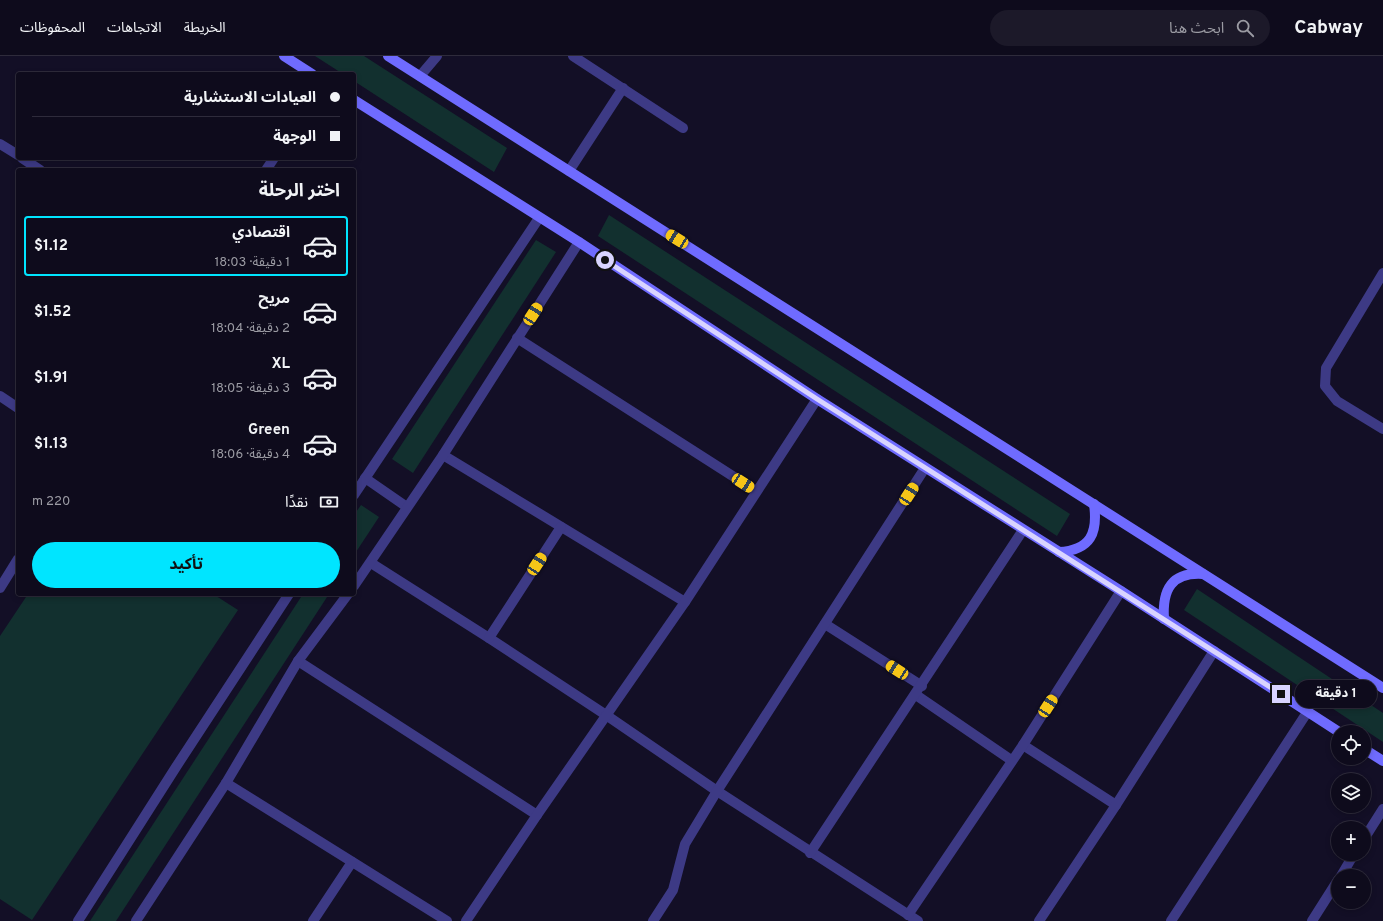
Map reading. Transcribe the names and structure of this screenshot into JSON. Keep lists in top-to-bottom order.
{
  "page": {
    "header": "Cabway",
    "search": "ابحث هنا",
    "nav": ["الخريطة", "الاتجاهات", "المحفوظات"],
    "banner": ["العيادات الاستشارية", "الوجهة"],
    "heading": "اختر الرحلة",
    "list": [
      {
        "name": "اقتصادي",
        "note": "1 دقيقة · 18:03",
        "value": "$1.12"
      },
      {
        "name": "مريح",
        "note": "2 دقيقة · 18:04",
        "value": "$1.52"
      },
      {
        "name": "XL",
        "note": "3 دقيقة · 18:05",
        "value": "$1.91"
      },
      {
        "name": "Green",
        "note": "4 دقيقة · 18:06",
        "value": "$1.13"
      }
    ],
    "pay": ["نقدًا", "220 m"],
    "buttons": "تأكيد",
    "bubble": "1 دقيقة",
    "map_buttons": ["+", "−"]
  }
}
